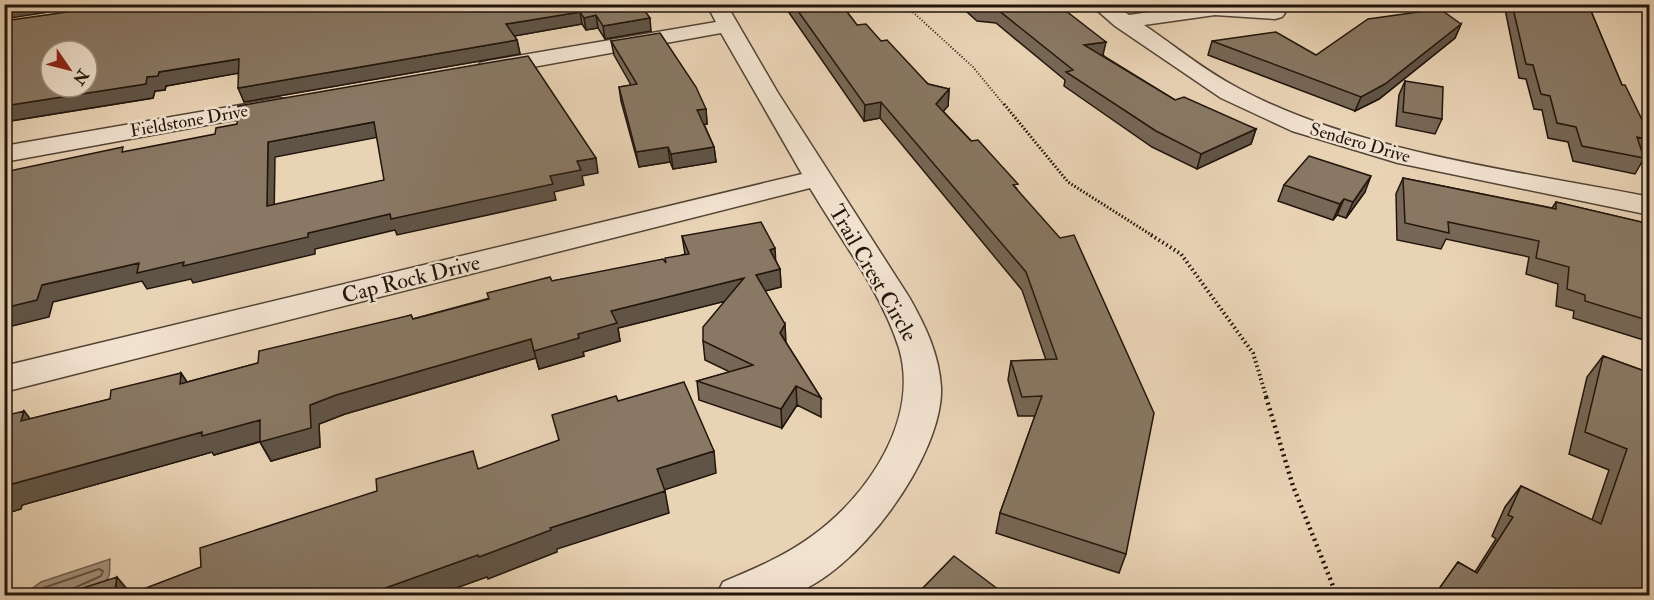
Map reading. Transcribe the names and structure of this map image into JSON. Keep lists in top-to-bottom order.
{
  "streets": {
    "street": [
      "Fieldstone Drive",
      "Sendero Drive",
      "Trail Crest Circle",
      "Cap Rock Drive"
    ]
  },
  "crossings": [
    ["Trail Crest Circle", "Cap Rock Drive"]
  ],
  "north": "bottom right"
}
